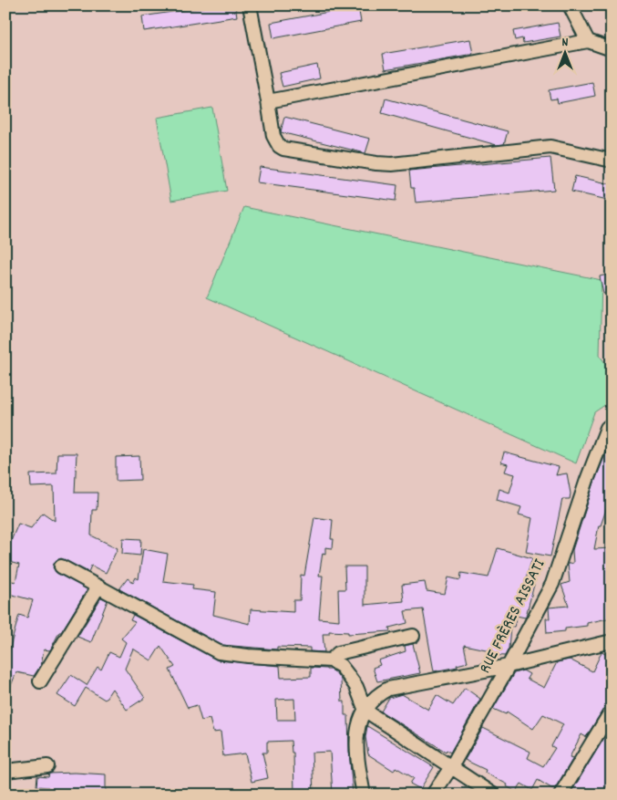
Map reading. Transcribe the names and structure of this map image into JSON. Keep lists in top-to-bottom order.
{
  "streets": {
    "street": ["RUE FRÈRES AISSATI"]
  },
  "north": "top"
}
